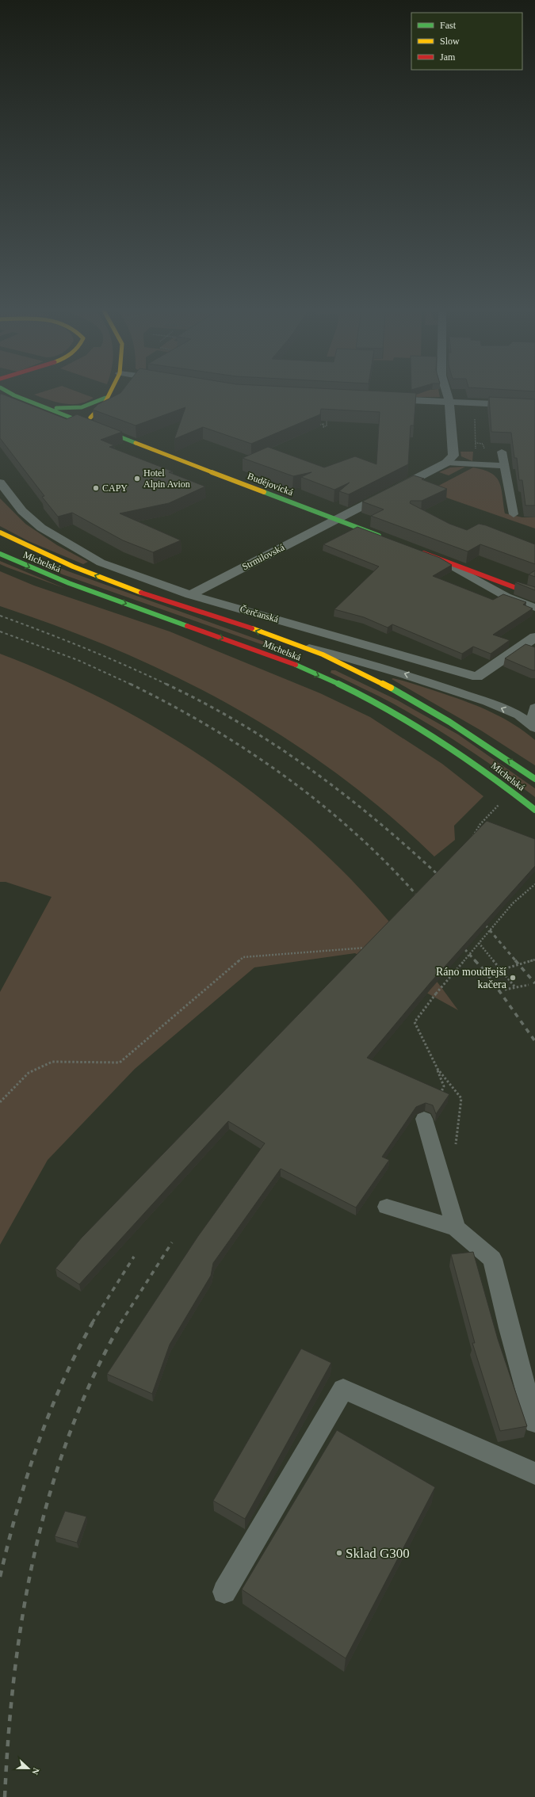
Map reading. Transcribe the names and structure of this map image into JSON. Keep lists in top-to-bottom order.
{
  "streets": {
    "main road": ["Budějovická", "Michelská"],
    "street": ["Strmilovská", "Čerčanská"]
  },
  "crossings": [
    ["Budějovická", "Strmilovská"],
    ["Strmilovská", "Čerčanská"]
  ],
  "places": [
    "Hotel Alpin Avion",
    "CAPY",
    "Ráno moudřejší kačera",
    "Sklad G300"
  ],
  "legend": ["Fast", "Slow", "Jam"],
  "north": "right"
}
